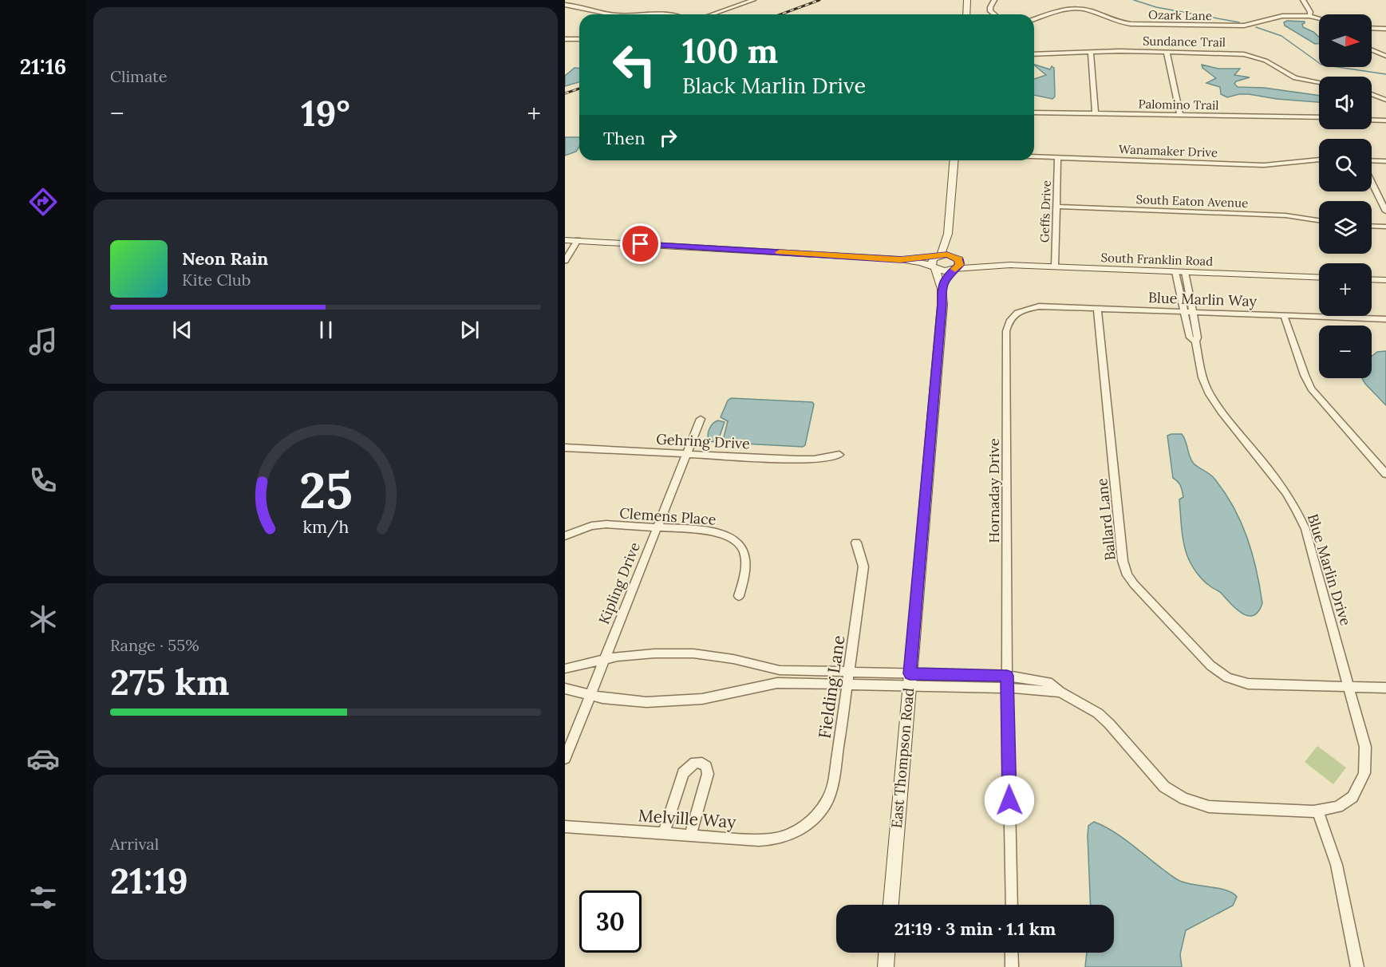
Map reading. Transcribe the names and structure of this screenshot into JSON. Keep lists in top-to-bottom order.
{
  "streets": {
    "main road": ["South Franklin Road", "East Thompson Road"],
    "street": [
      "Ozark Lane",
      "Sundance Trail",
      "Palomino Trail",
      "Wanamaker Drive",
      "South Eaton Avenue",
      "Geffs Drive",
      "Blue Marlin Way",
      "Gehring Drive",
      "Hornaday Drive",
      "Clemens Place",
      "Ballard Lane",
      "Blue Marlin Drive",
      "Kipling Drive",
      "Fielding Lane",
      "Melville Way"
    ]
  },
  "crossings": [
    ["Wanamaker Drive", "Geffs Drive"],
    ["South Eaton Avenue", "Geffs Drive"],
    ["Geffs Drive", "South Franklin Road"],
    ["South Franklin Road", "Blue Marlin Drive"],
    ["South Franklin Road", "East Thompson Road"],
    ["Blue Marlin Way", "Hornaday Drive"],
    ["Blue Marlin Way", "Ballard Lane"],
    ["Blue Marlin Way", "Blue Marlin Drive"],
    ["Gehring Drive", "Kipling Drive"],
    ["Hornaday Drive", "Blue Marlin Drive"],
    ["Clemens Place", "Kipling Drive"],
    ["Ballard Lane", "Blue Marlin Drive"],
    ["Blue Marlin Drive", "East Thompson Road"],
    ["Fielding Lane", "Melville Way"]
  ],
  "north": "right",
  "page": {
    "tabs": "21:16",
    "tile": [
      "Climate",
      ["Range · 55%", "275 km"],
      ["Arrival", "21:19"]
    ],
    "map_buttons": ["+", "−"],
    "turn": ["100 m", "Black Marlin Drive"],
    "heat": ["−", "19°", "+"],
    "then": "Then",
    "song": ["Neon Rain", "Kite Club"],
    "limit": "30",
    "trip": "21:19 · 3 min · 1.1 km",
    "gauge": ["25", "km/h"]
  }
}
